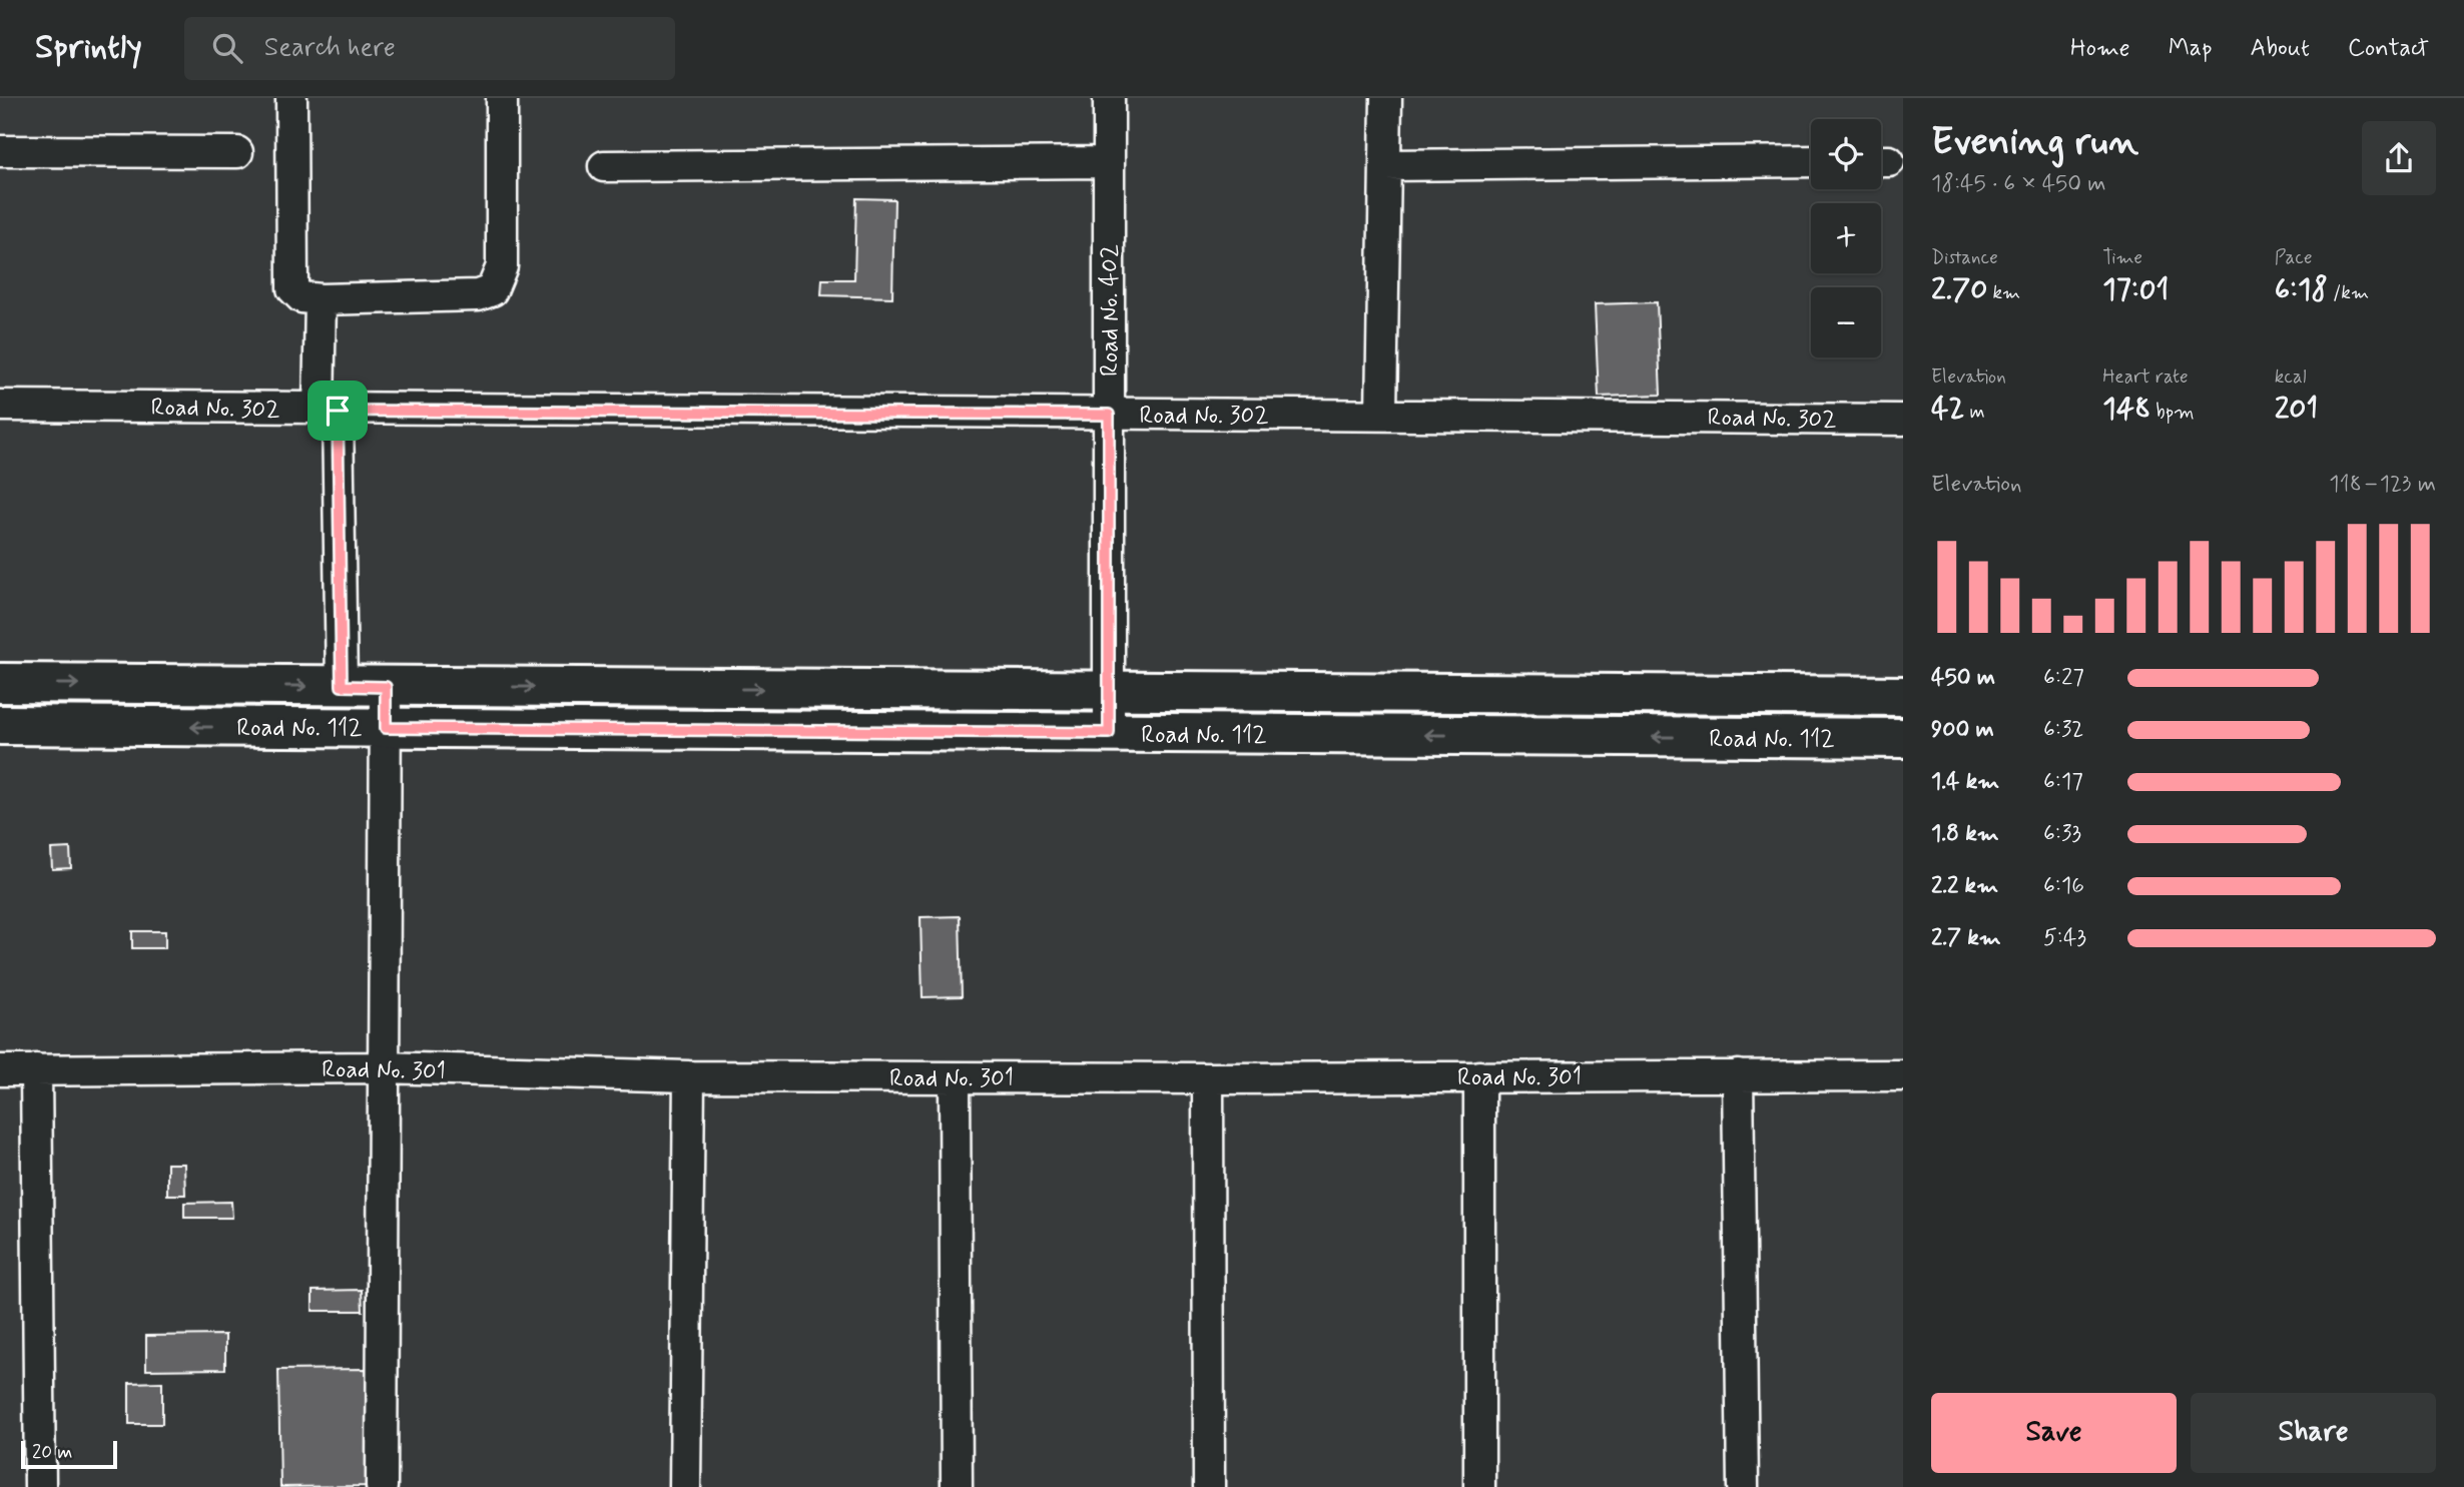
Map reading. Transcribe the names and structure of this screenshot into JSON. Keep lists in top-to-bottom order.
{
  "streets": {
    "street": [
      "Road No. 402",
      "Road No. 302",
      "Road No. 112",
      "Road No. 301"
    ]
  },
  "crossings": [
    ["Road No. 402", "Road No. 302"],
    ["Road No. 402", "Road No. 112"]
  ],
  "scale_bar": "20 m",
  "page": {
    "header": "Sprintly",
    "search": "Search here",
    "nav": [
      "Home",
      "Map",
      "About",
      "Contact"
    ],
    "heading": ["Evening run", "18:45 · 6 × 450 m"],
    "map_buttons": ["+", "−"],
    "stats": [
      ["Distance", "2.70 km"],
      ["Time", "17:01"],
      ["Pace", "6:18 /km"],
      ["Elevation", "42 m"],
      ["Heart rate", "148 bpm"],
      ["kcal", "201"]
    ],
    "chart": ["Elevation", "118–123 m"],
    "list": [
      {
        "name": "450 m",
        "note": "6:27"
      },
      {
        "name": "900 m",
        "note": "6:32"
      },
      {
        "name": "1.4 km",
        "note": "6:17"
      },
      {
        "name": "1.8 km",
        "note": "6:33"
      },
      {
        "name": "2.2 km",
        "note": "6:16"
      },
      {
        "name": "2.7 km",
        "note": "5:43"
      }
    ],
    "buttons": ["Save", "Share"],
    "scale": "20 m"
  }
}
